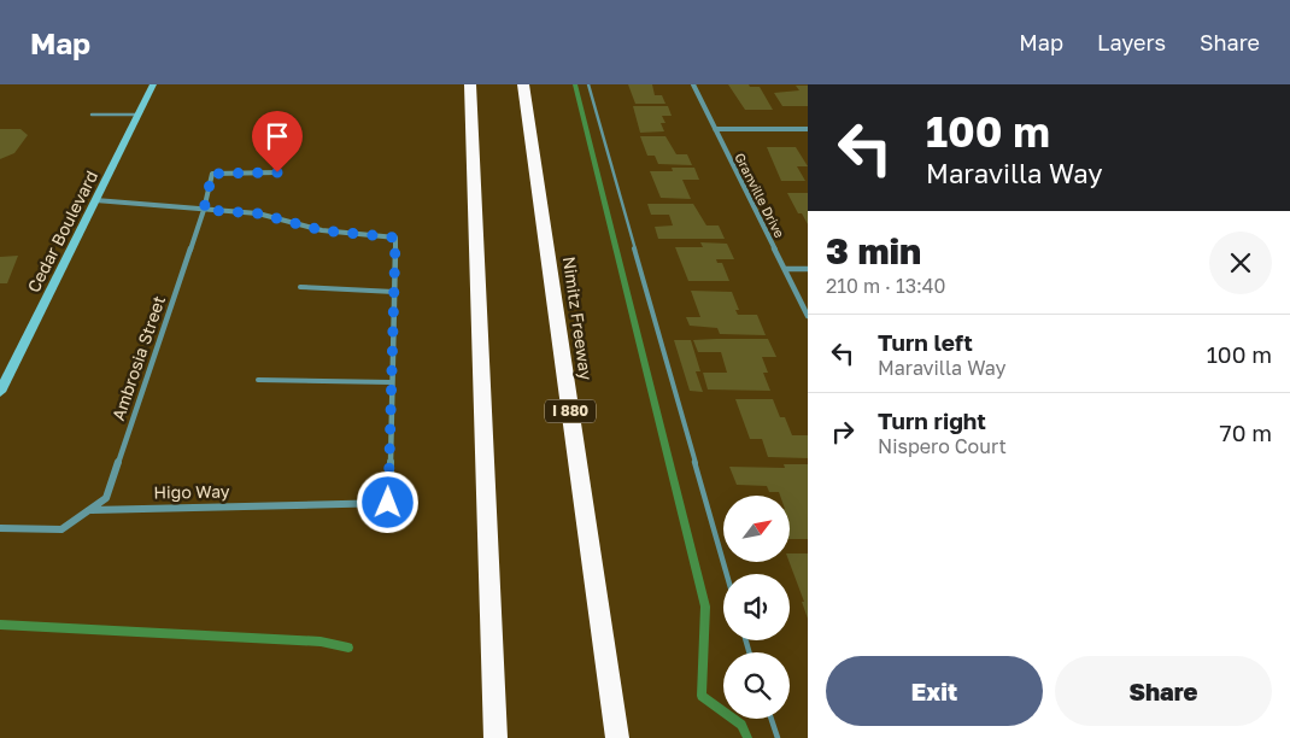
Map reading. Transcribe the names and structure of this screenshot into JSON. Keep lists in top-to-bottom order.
{
  "streets": {
    "highway": ["Nimitz Freeway", "I 880"],
    "main road": ["Cedar Boulevard"],
    "street": ["Granville Drive", "Ambrosia Street", "Higo Way"]
  },
  "crossings": [
    ["Ambrosia Street", "Higo Way"]
  ],
  "north": "top right",
  "page": {
    "header": "Map",
    "nav": ["Map", "Layers", "Share"],
    "turn": ["100 m", "Maravilla Way"],
    "heading": ["3 min", "210 m · 13:40"],
    "list": [
      {
        "name": "Turn left",
        "note": "Maravilla Way",
        "value": "100 m"
      },
      {
        "name": "Turn right",
        "note": "Nispero Court",
        "value": "70 m"
      }
    ],
    "buttons": ["Exit", "Share"]
  }
}
